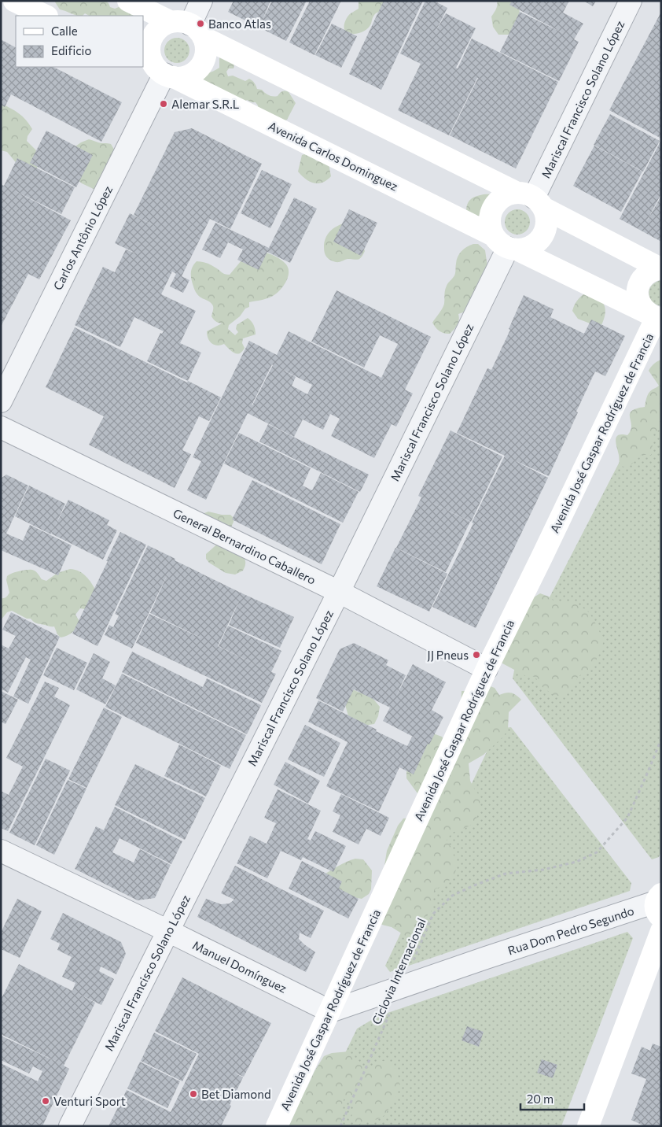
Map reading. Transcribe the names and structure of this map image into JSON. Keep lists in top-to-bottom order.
{
  "streets": {
    "main road": ["Avenida Carlos Dominguez", "Avenida José Gaspar Rodríguez de Francia"],
    "street": [
      "Mariscal Francisco Solano López",
      "Carlos Antônio López",
      "General Bernardino Caballero",
      "Rua Dom Pedro Segundo",
      "Manuel Domínguez"
    ],
    "path": ["Ciclovia Internacional"]
  },
  "crossings": [
    ["Mariscal Francisco Solano López", "Avenida Carlos Dominguez"],
    ["Mariscal Francisco Solano López", "General Bernardino Caballero"],
    ["Mariscal Francisco Solano López", "Manuel Domínguez"],
    ["Avenida Carlos Dominguez", "Carlos Antônio López"],
    ["Avenida Carlos Dominguez", "Avenida José Gaspar Rodríguez de Francia"],
    ["Avenida José Gaspar Rodríguez de Francia", "General Bernardino Caballero"],
    ["Avenida José Gaspar Rodríguez de Francia", "Manuel Domínguez"],
    ["Rua Dom Pedro Segundo", "Ciclovia Internacional"]
  ],
  "places": [
    "Banco Atlas",
    "Alemar S.R.L",
    "JJ Pneus",
    "Bet Diamond",
    "Venturi Sport"
  ],
  "legend": ["Calle", "Edificio"],
  "scale_bar": "20 m"
}
